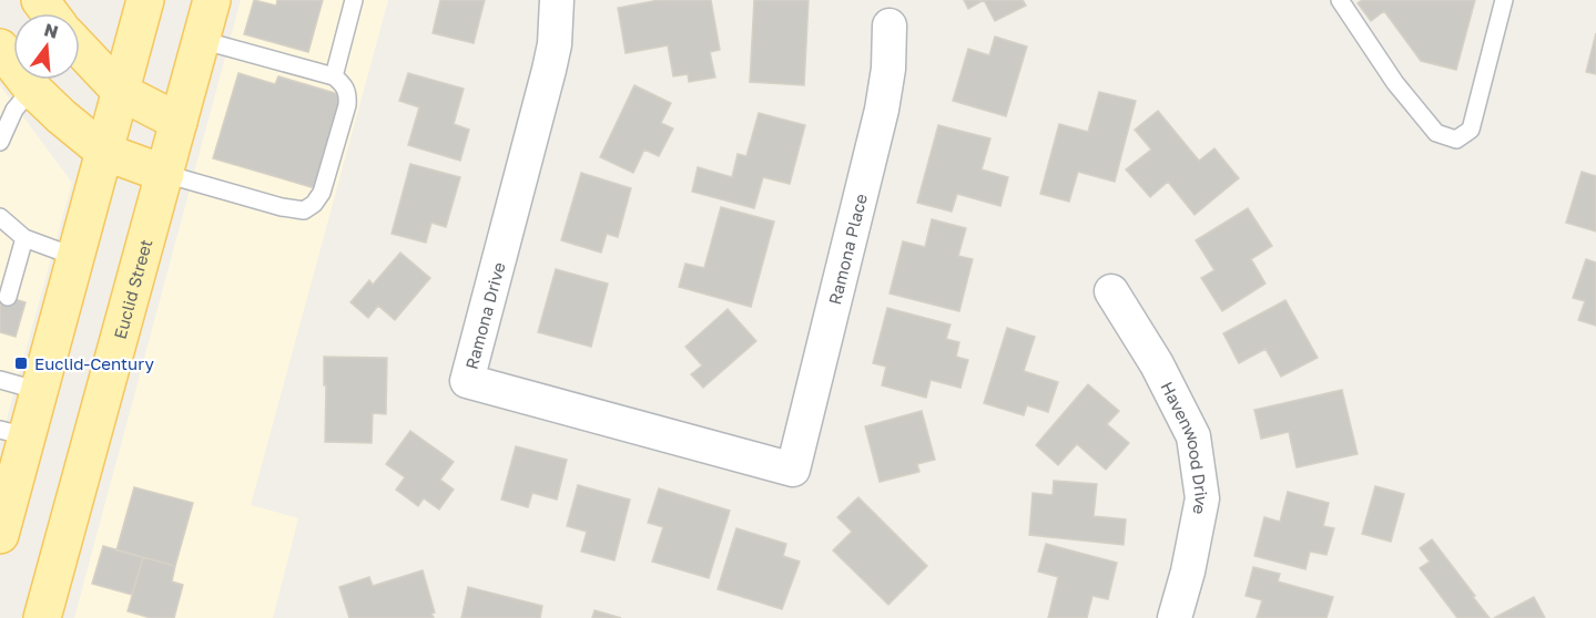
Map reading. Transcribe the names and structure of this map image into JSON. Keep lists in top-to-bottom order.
{
  "streets": {
    "main road": ["Euclid Street"],
    "street": ["Ramona Place", "Ramona Drive", "Havenwood Drive"]
  },
  "crossings": [
    ["Ramona Place", "Ramona Drive"]
  ],
  "places": {
    "transit": ["Euclid-Century"]
  },
  "north": "top"
}
